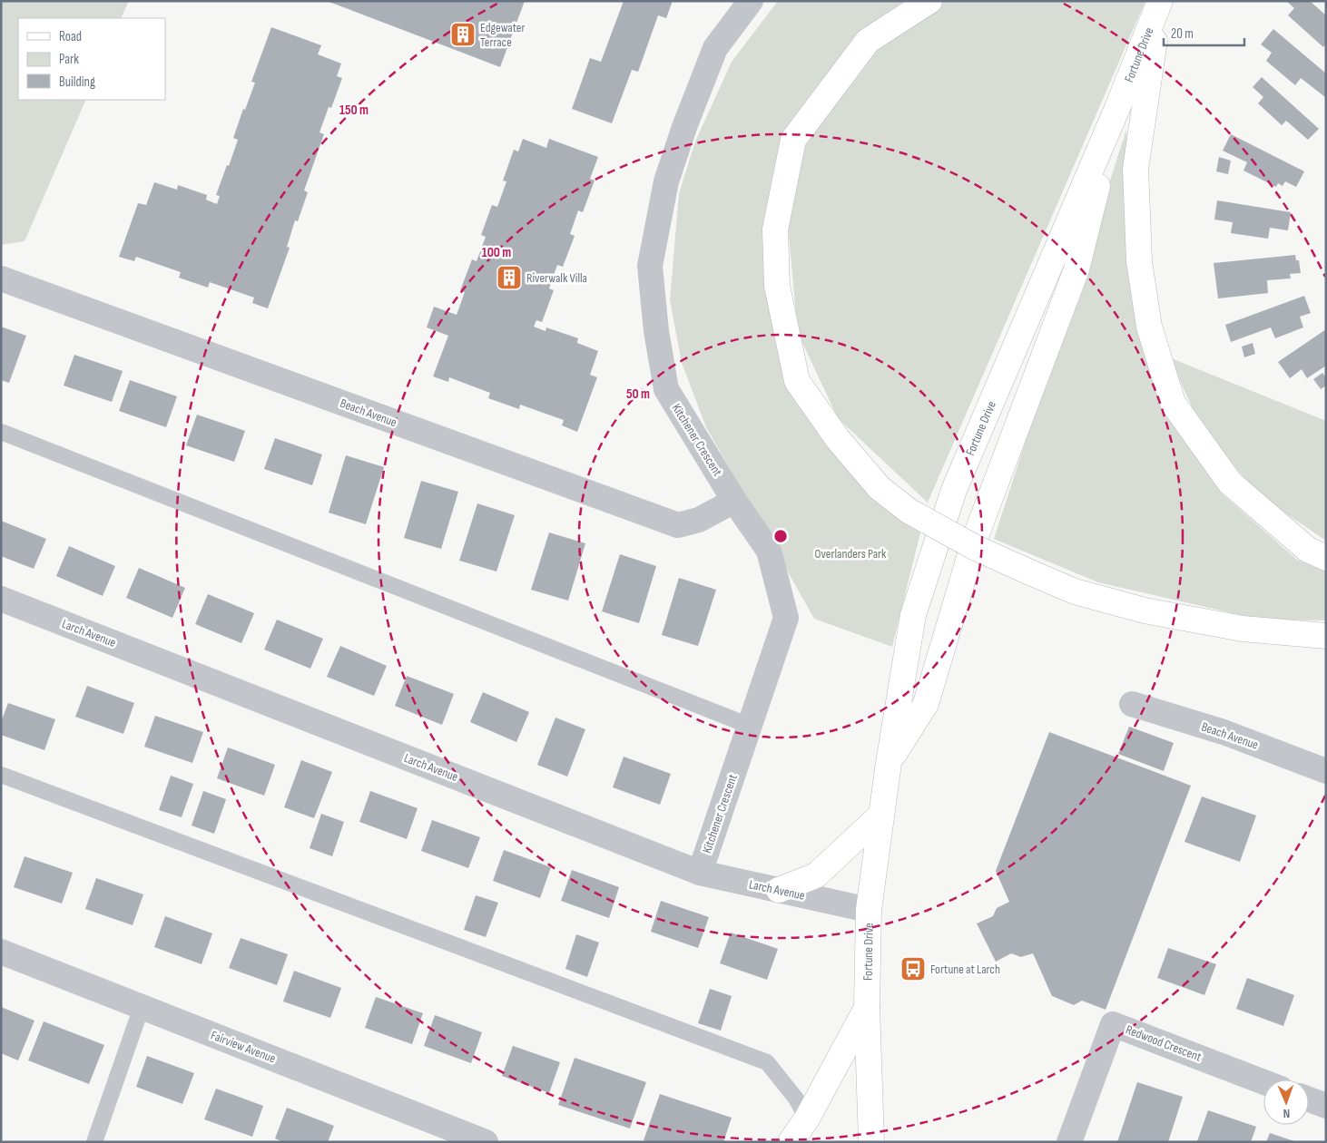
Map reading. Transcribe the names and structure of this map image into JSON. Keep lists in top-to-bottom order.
{
  "streets": {
    "main road": ["Fortune Drive"],
    "street": [
      "Beach Avenue",
      "Kitchener Crescent",
      "Larch Avenue",
      "Redwood Crescent",
      "Fairview Avenue"
    ]
  },
  "crossings": [
    ["Fortune Drive", "Larch Avenue"],
    ["Beach Avenue", "Kitchener Crescent"],
    ["Kitchener Crescent", "Larch Avenue"]
  ],
  "parks": ["Overlanders Park"],
  "places": {
    "building": ["Edgewater Terrace", "Riverwalk Villa"],
    "bus stop": ["Fortune at Larch"]
  },
  "legend": ["Road", "Park", "Building"],
  "scale_bar": "20 m",
  "north": "bottom",
  "rings": ["150 m", "100 m", "50 m"]
}
